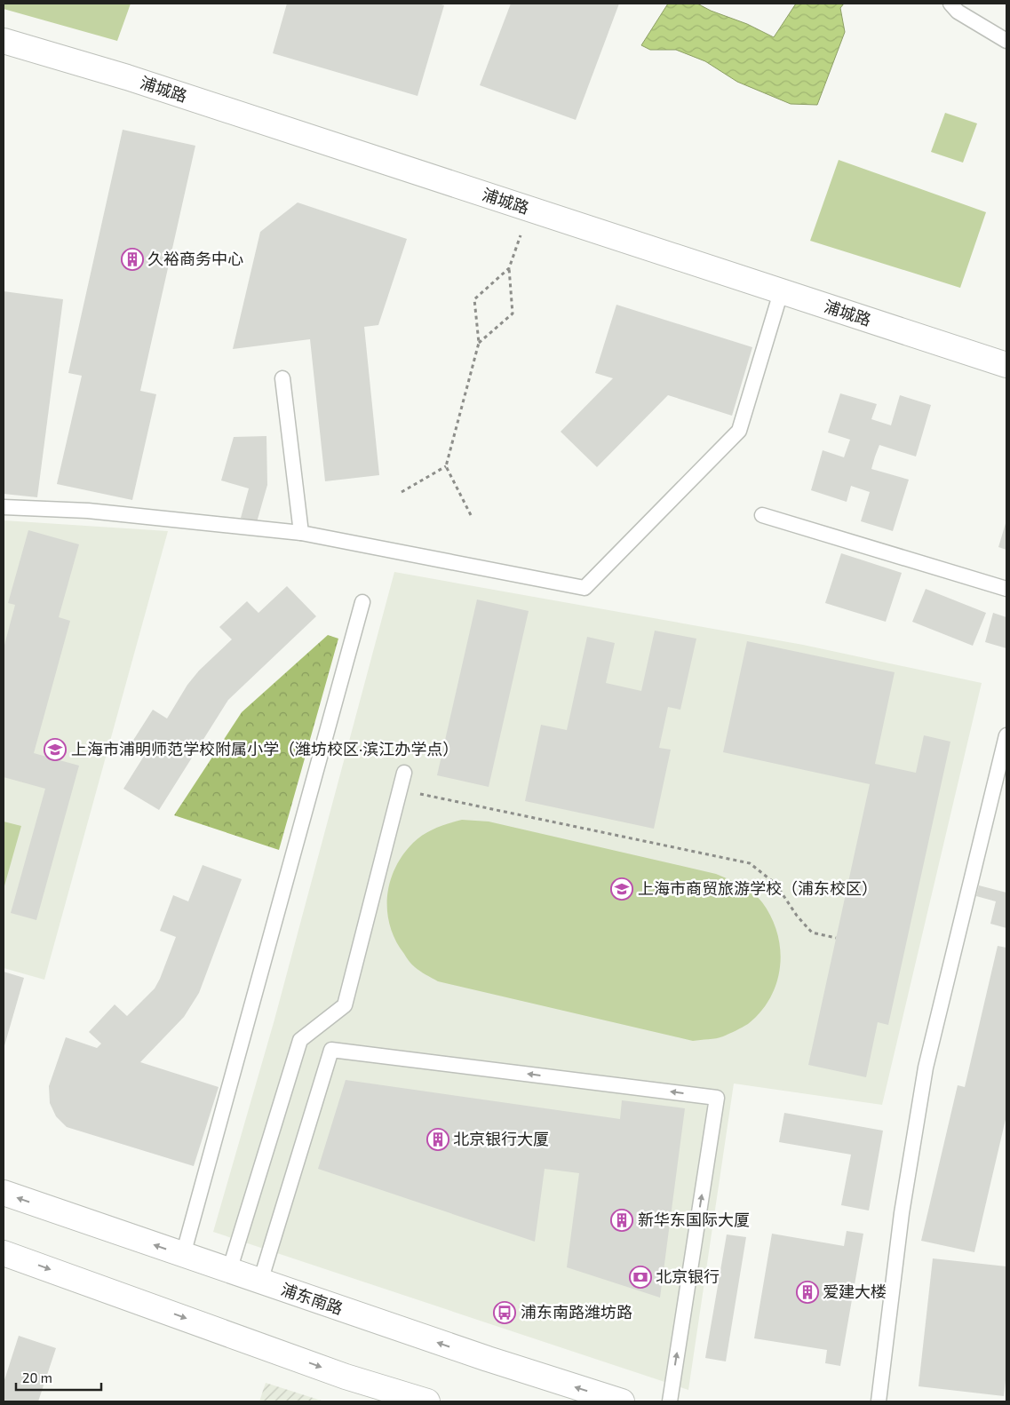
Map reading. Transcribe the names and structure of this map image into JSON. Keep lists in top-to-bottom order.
{
  "streets": {
    "main road": ["浦城路", "浦东南路"]
  },
  "places": {
    "building": [
      "久裕商务中心",
      "北京银行大厦",
      "新华东国际大厦",
      "爱建大楼"
    ],
    "school or university": ["上海市浦明师范学校附属小学（潍坊校区·滨江办学点）", "上海市商贸旅游学校（浦东校区）"],
    "bank": ["北京银行"],
    "bus stop": ["浦东南路潍坊路"]
  },
  "scale_bar": "20 m"
}
